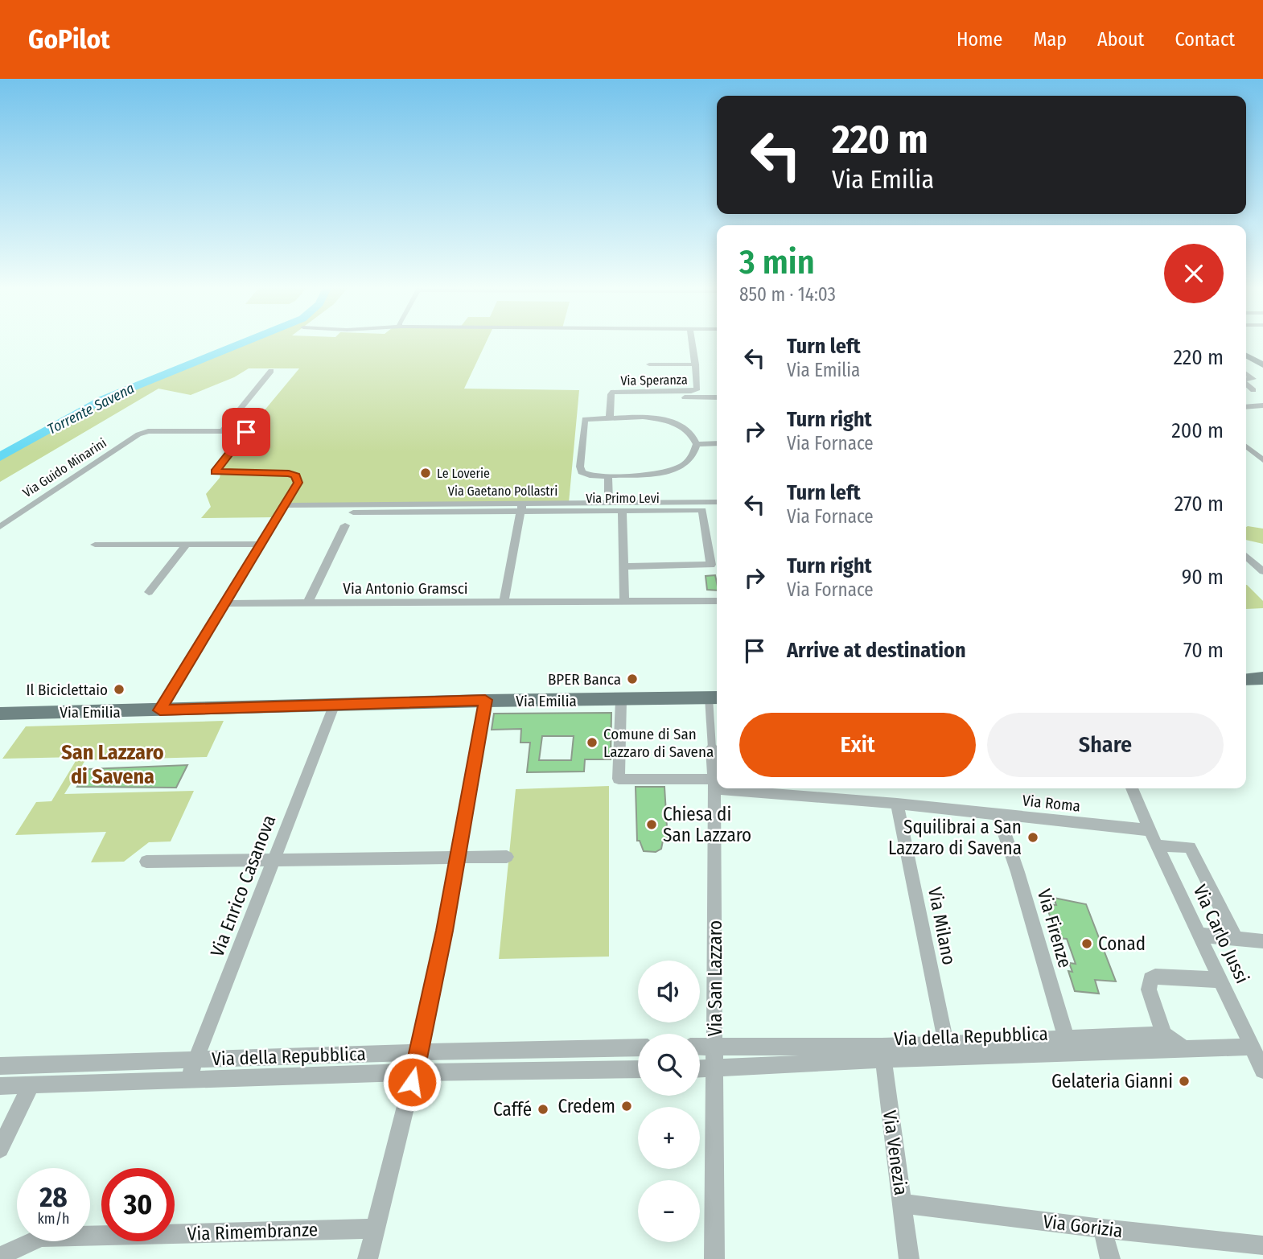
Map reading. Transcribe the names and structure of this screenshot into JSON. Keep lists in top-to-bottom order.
{
  "streets": {
    "main road": ["Via Emilia"],
    "street": [
      "Via Speranza",
      "Via Guido Minarini",
      "Via Gaetano Pollastri",
      "Via Primo Levi",
      "Via Antonio Gramsci",
      "Via Roma",
      "Via Enrico Casanova",
      "Via Milano",
      "Via Firenze",
      "Via Carlo Jussi",
      "Via San Lazzaro",
      "Via della Repubblica",
      "Via Venezia",
      "Via Gorizia",
      "Via Rimembranze"
    ]
  },
  "crossings": [
    ["Via Gaetano Pollastri", "Via Primo Levi"],
    ["Via Emilia", "Via Roma"],
    ["Via Emilia", "Via Enrico Casanova"],
    ["Via Emilia", "Via San Lazzaro"],
    ["Via Roma", "Via Milano"],
    ["Via Roma", "Via Firenze"],
    ["Via Roma", "Via Carlo Jussi"],
    ["Via Roma", "Via San Lazzaro"],
    ["Via Enrico Casanova", "Via della Repubblica"],
    ["Via Milano", "Via della Repubblica"],
    ["Via Firenze", "Via della Repubblica"],
    ["Via Carlo Jussi", "Via della Repubblica"],
    ["Via San Lazzaro", "Via della Repubblica"],
    ["Via della Repubblica", "Via Venezia"],
    ["Via Venezia", "Via Gorizia"]
  ],
  "districts": ["San Lazzaro di Savena"],
  "water": ["Torrente Savena"],
  "places": [
    "Le Loverie",
    "BPER Banca",
    "Il Biciclettaio",
    "Comune di San Lazzaro di Savena",
    "Chiesa di San Lazzaro",
    "Squilibrai a San Lazzaro di Savena",
    "Conad",
    "Gelateria Gianni",
    "Credem",
    "Caffé"
  ],
  "page": {
    "header": "GoPilot",
    "nav": [
      "Home",
      "Map",
      "About",
      "Contact"
    ],
    "turn": ["220 m", "Via Emilia"],
    "heading": ["3 min", "850 m · 14:03"],
    "list": [
      {
        "name": "Turn left",
        "note": "Via Emilia",
        "value": "220 m"
      },
      {
        "name": "Turn right",
        "note": "Via Fornace",
        "value": "200 m"
      },
      {
        "name": "Turn left",
        "note": "Via Fornace",
        "value": "270 m"
      },
      {
        "name": "Turn right",
        "note": "Via Fornace",
        "value": "90 m"
      },
      {
        "name": "Arrive at destination",
        "value": "70 m"
      }
    ],
    "buttons": ["Exit", "Share"],
    "map_buttons": ["+", "−"],
    "speed": "28 km/h",
    "limit": "30"
  }
}
